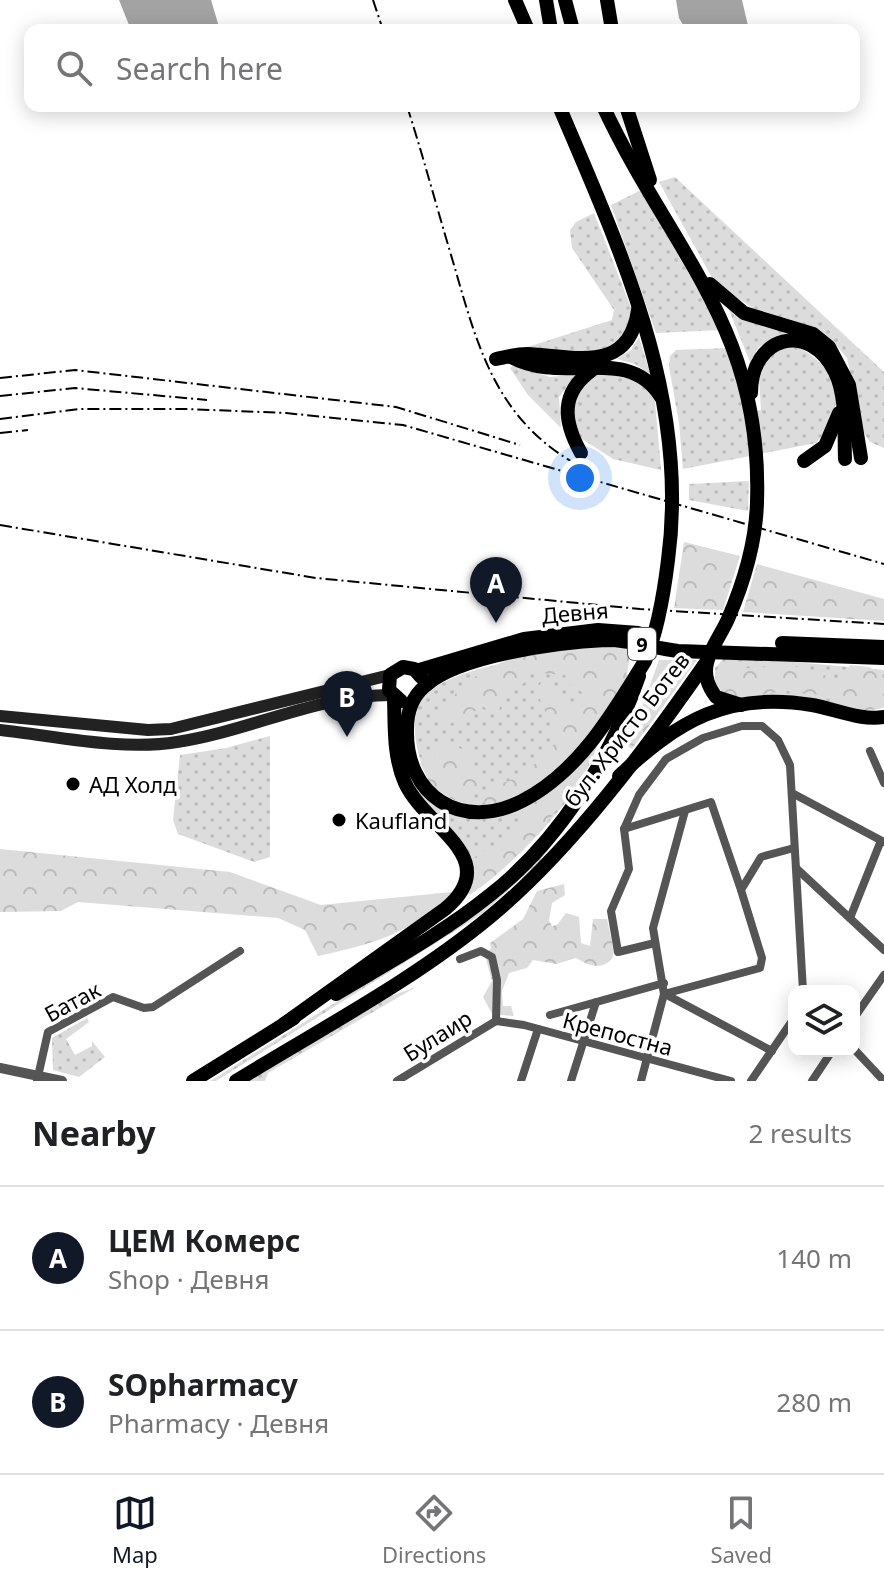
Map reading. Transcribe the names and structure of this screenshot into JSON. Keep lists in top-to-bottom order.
{
  "streets": {
    "main road": ["Девня", "9", "бул. Христо Ботев"],
    "street": ["Батак", "Крепостна", "Булаир"]
  },
  "crossings": [
    ["Девня", "9"],
    ["9", "бул. Христо Ботев"],
    ["Крепостна", "Булаир"]
  ],
  "places": ["АД Холд", "Kaufland"],
  "page": {
    "search": "Search here",
    "pins": ["A", "B"],
    "heading": ["Nearby", "2 results"],
    "list": [
      {
        "mark": "A",
        "name": "ЦЕМ Комерс",
        "note": "Shop · Девня",
        "value": "140 m"
      },
      {
        "mark": "B",
        "name": "SOpharmacy",
        "note": "Pharmacy · Девня",
        "value": "280 m"
      }
    ],
    "nav": ["Map", "Directions", "Saved"]
  }
}
